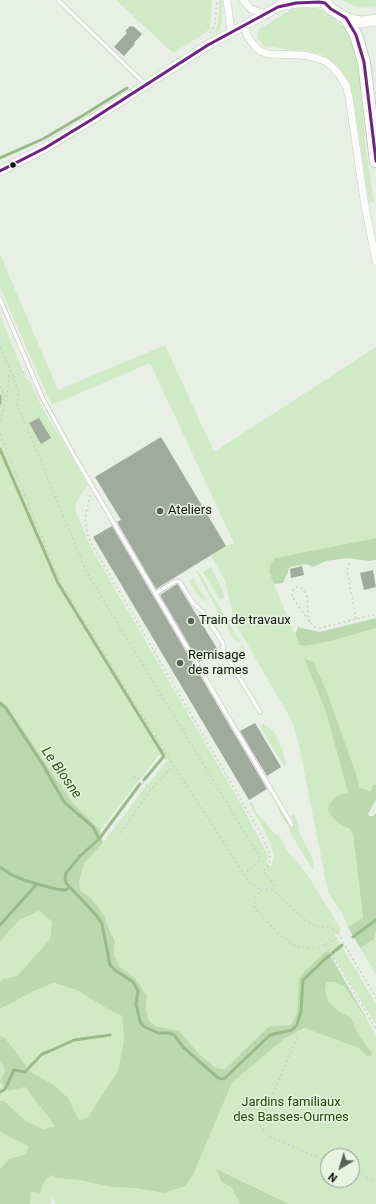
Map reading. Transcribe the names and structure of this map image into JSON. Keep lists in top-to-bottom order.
{
  "water": ["Le Blosne"],
  "parks": ["Jardins familiaux des Basses-Ourmes"],
  "places": ["Ateliers", "Train de travaux", "Remisage des rames"],
  "north": "bottom left"
}
